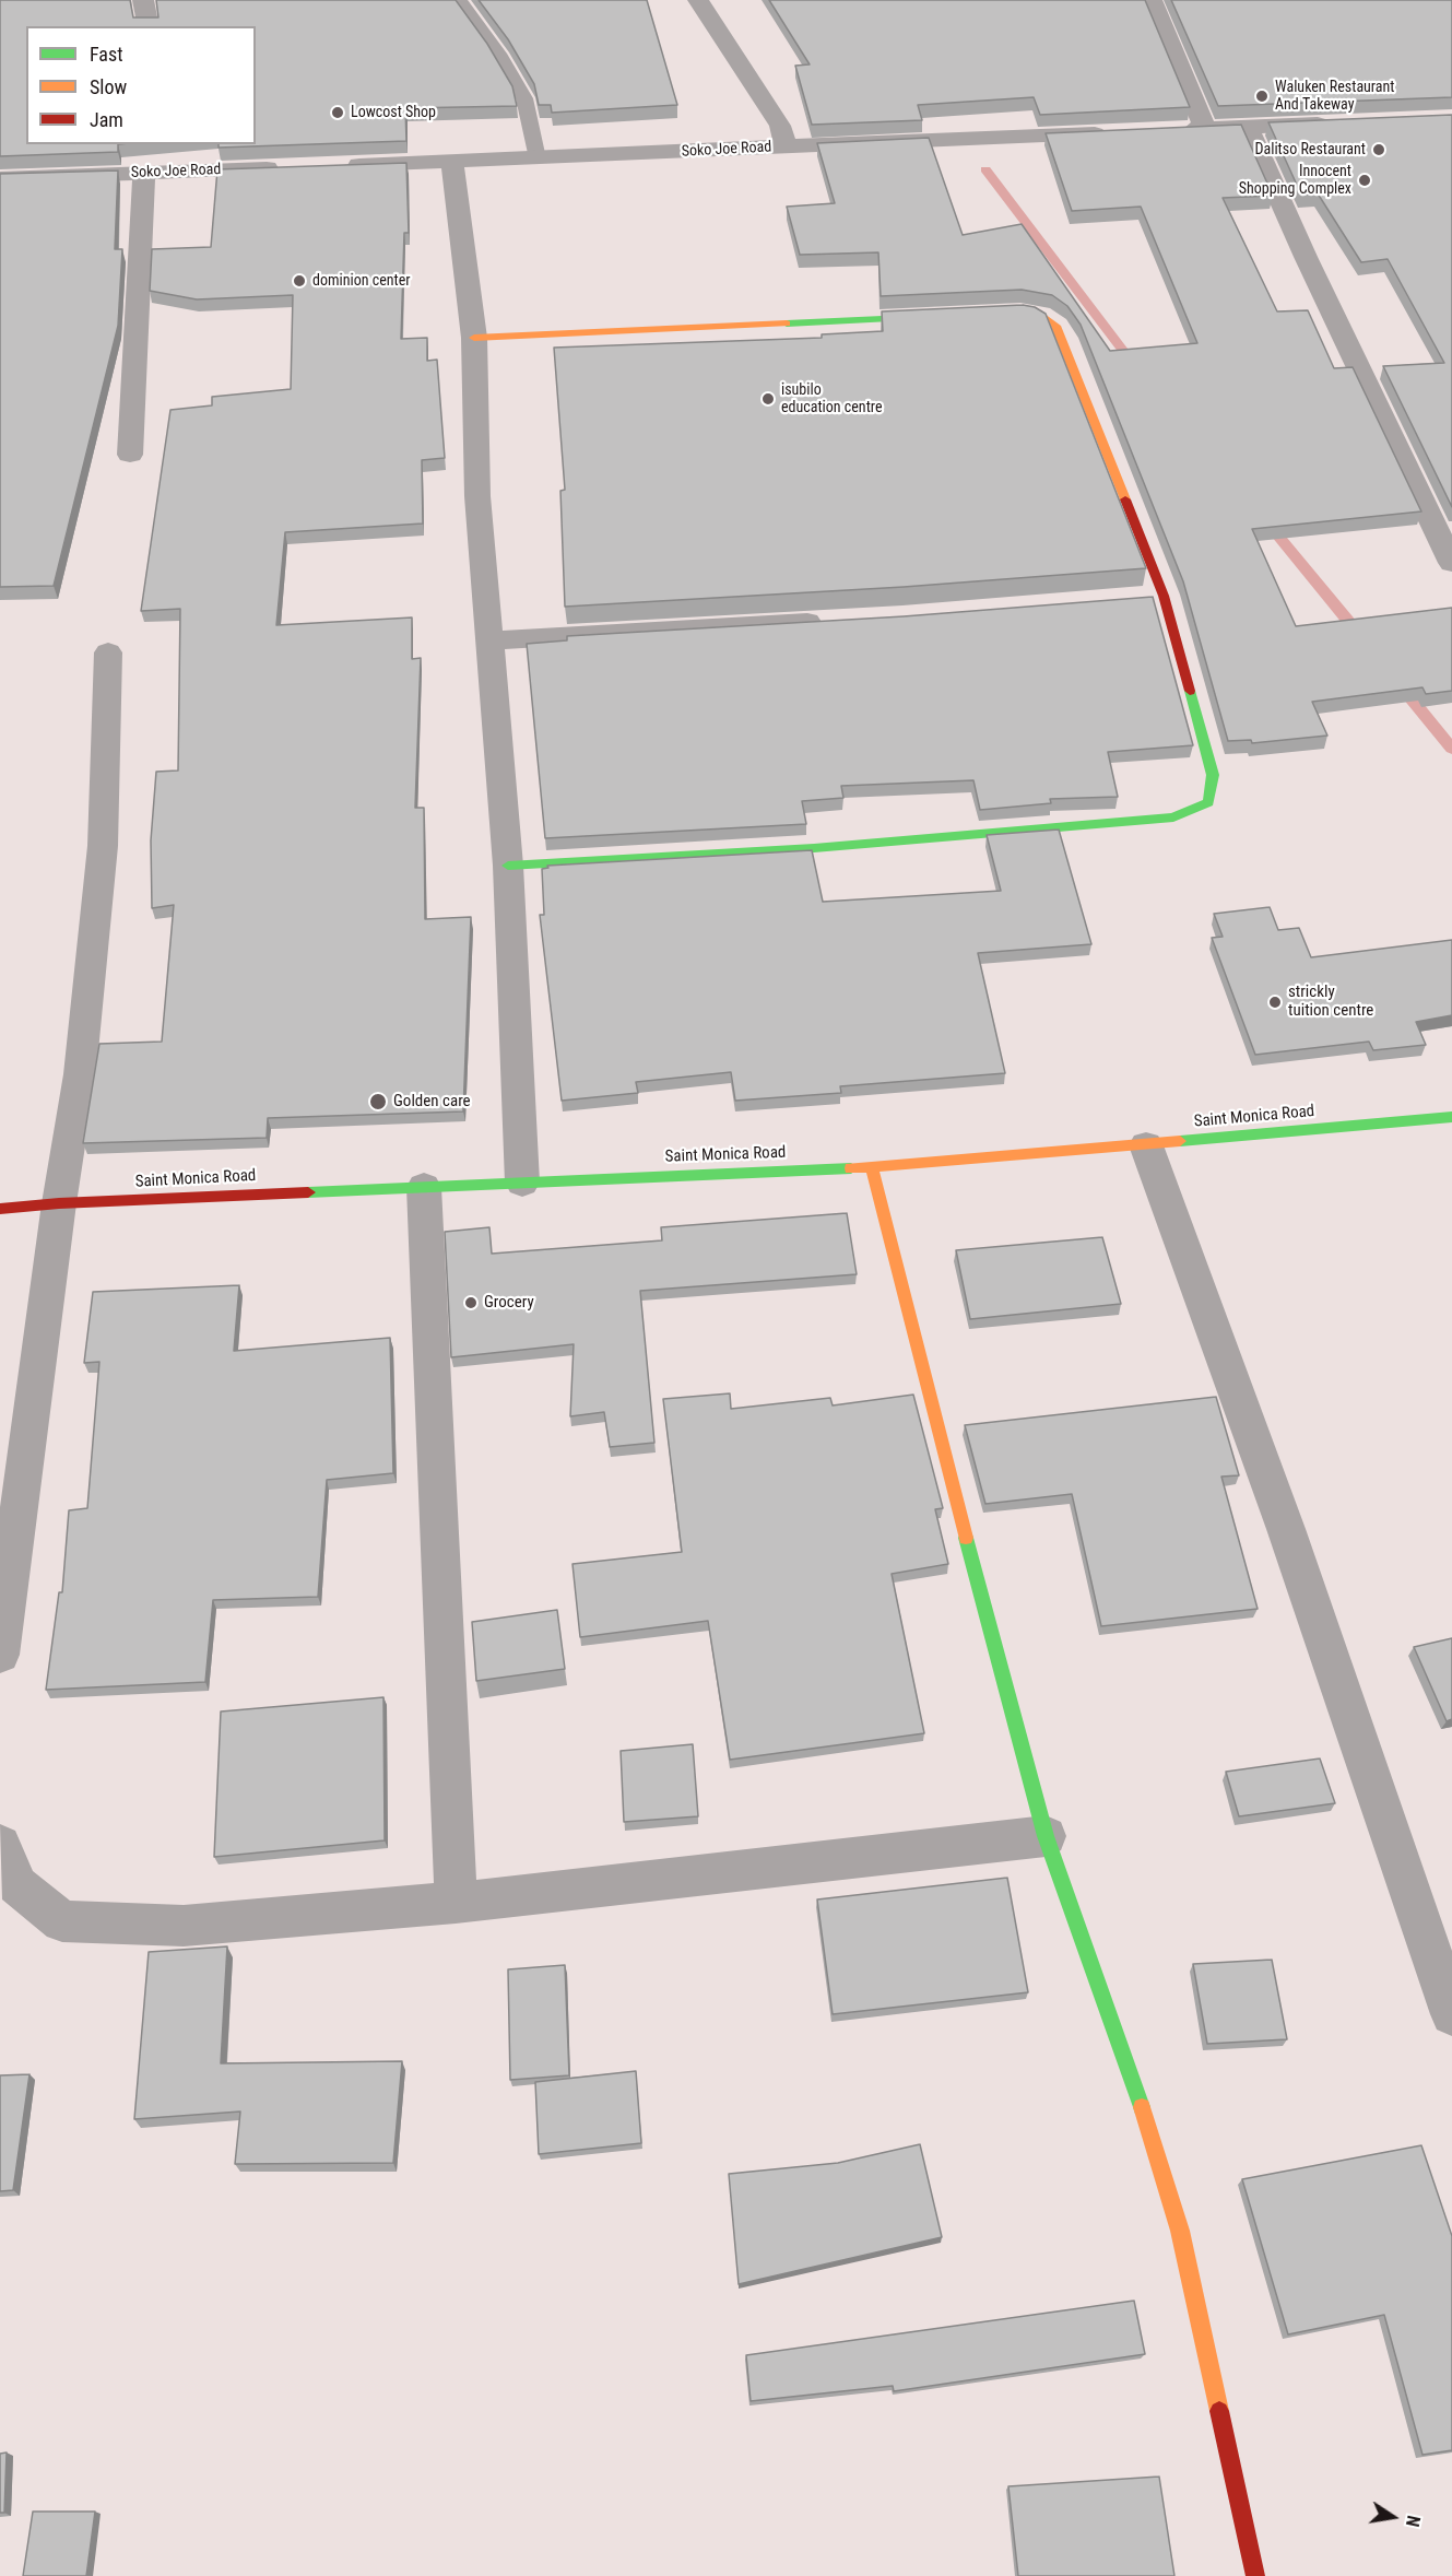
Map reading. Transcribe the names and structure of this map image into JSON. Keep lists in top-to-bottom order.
{
  "streets": {
    "street": ["Soko Joe Road", "Saint Monica Road"]
  },
  "places": [
    "Waluken Restaurant And Takeway",
    "Lowcost Shop",
    "Dalitso Restaurant",
    "Innocent Shopping Complex",
    "dominion center",
    "isubilo education centre",
    "strickly tuition centre",
    "Golden care",
    "Grocery"
  ],
  "legend": ["Fast", "Slow", "Jam"],
  "north": "right"
}
